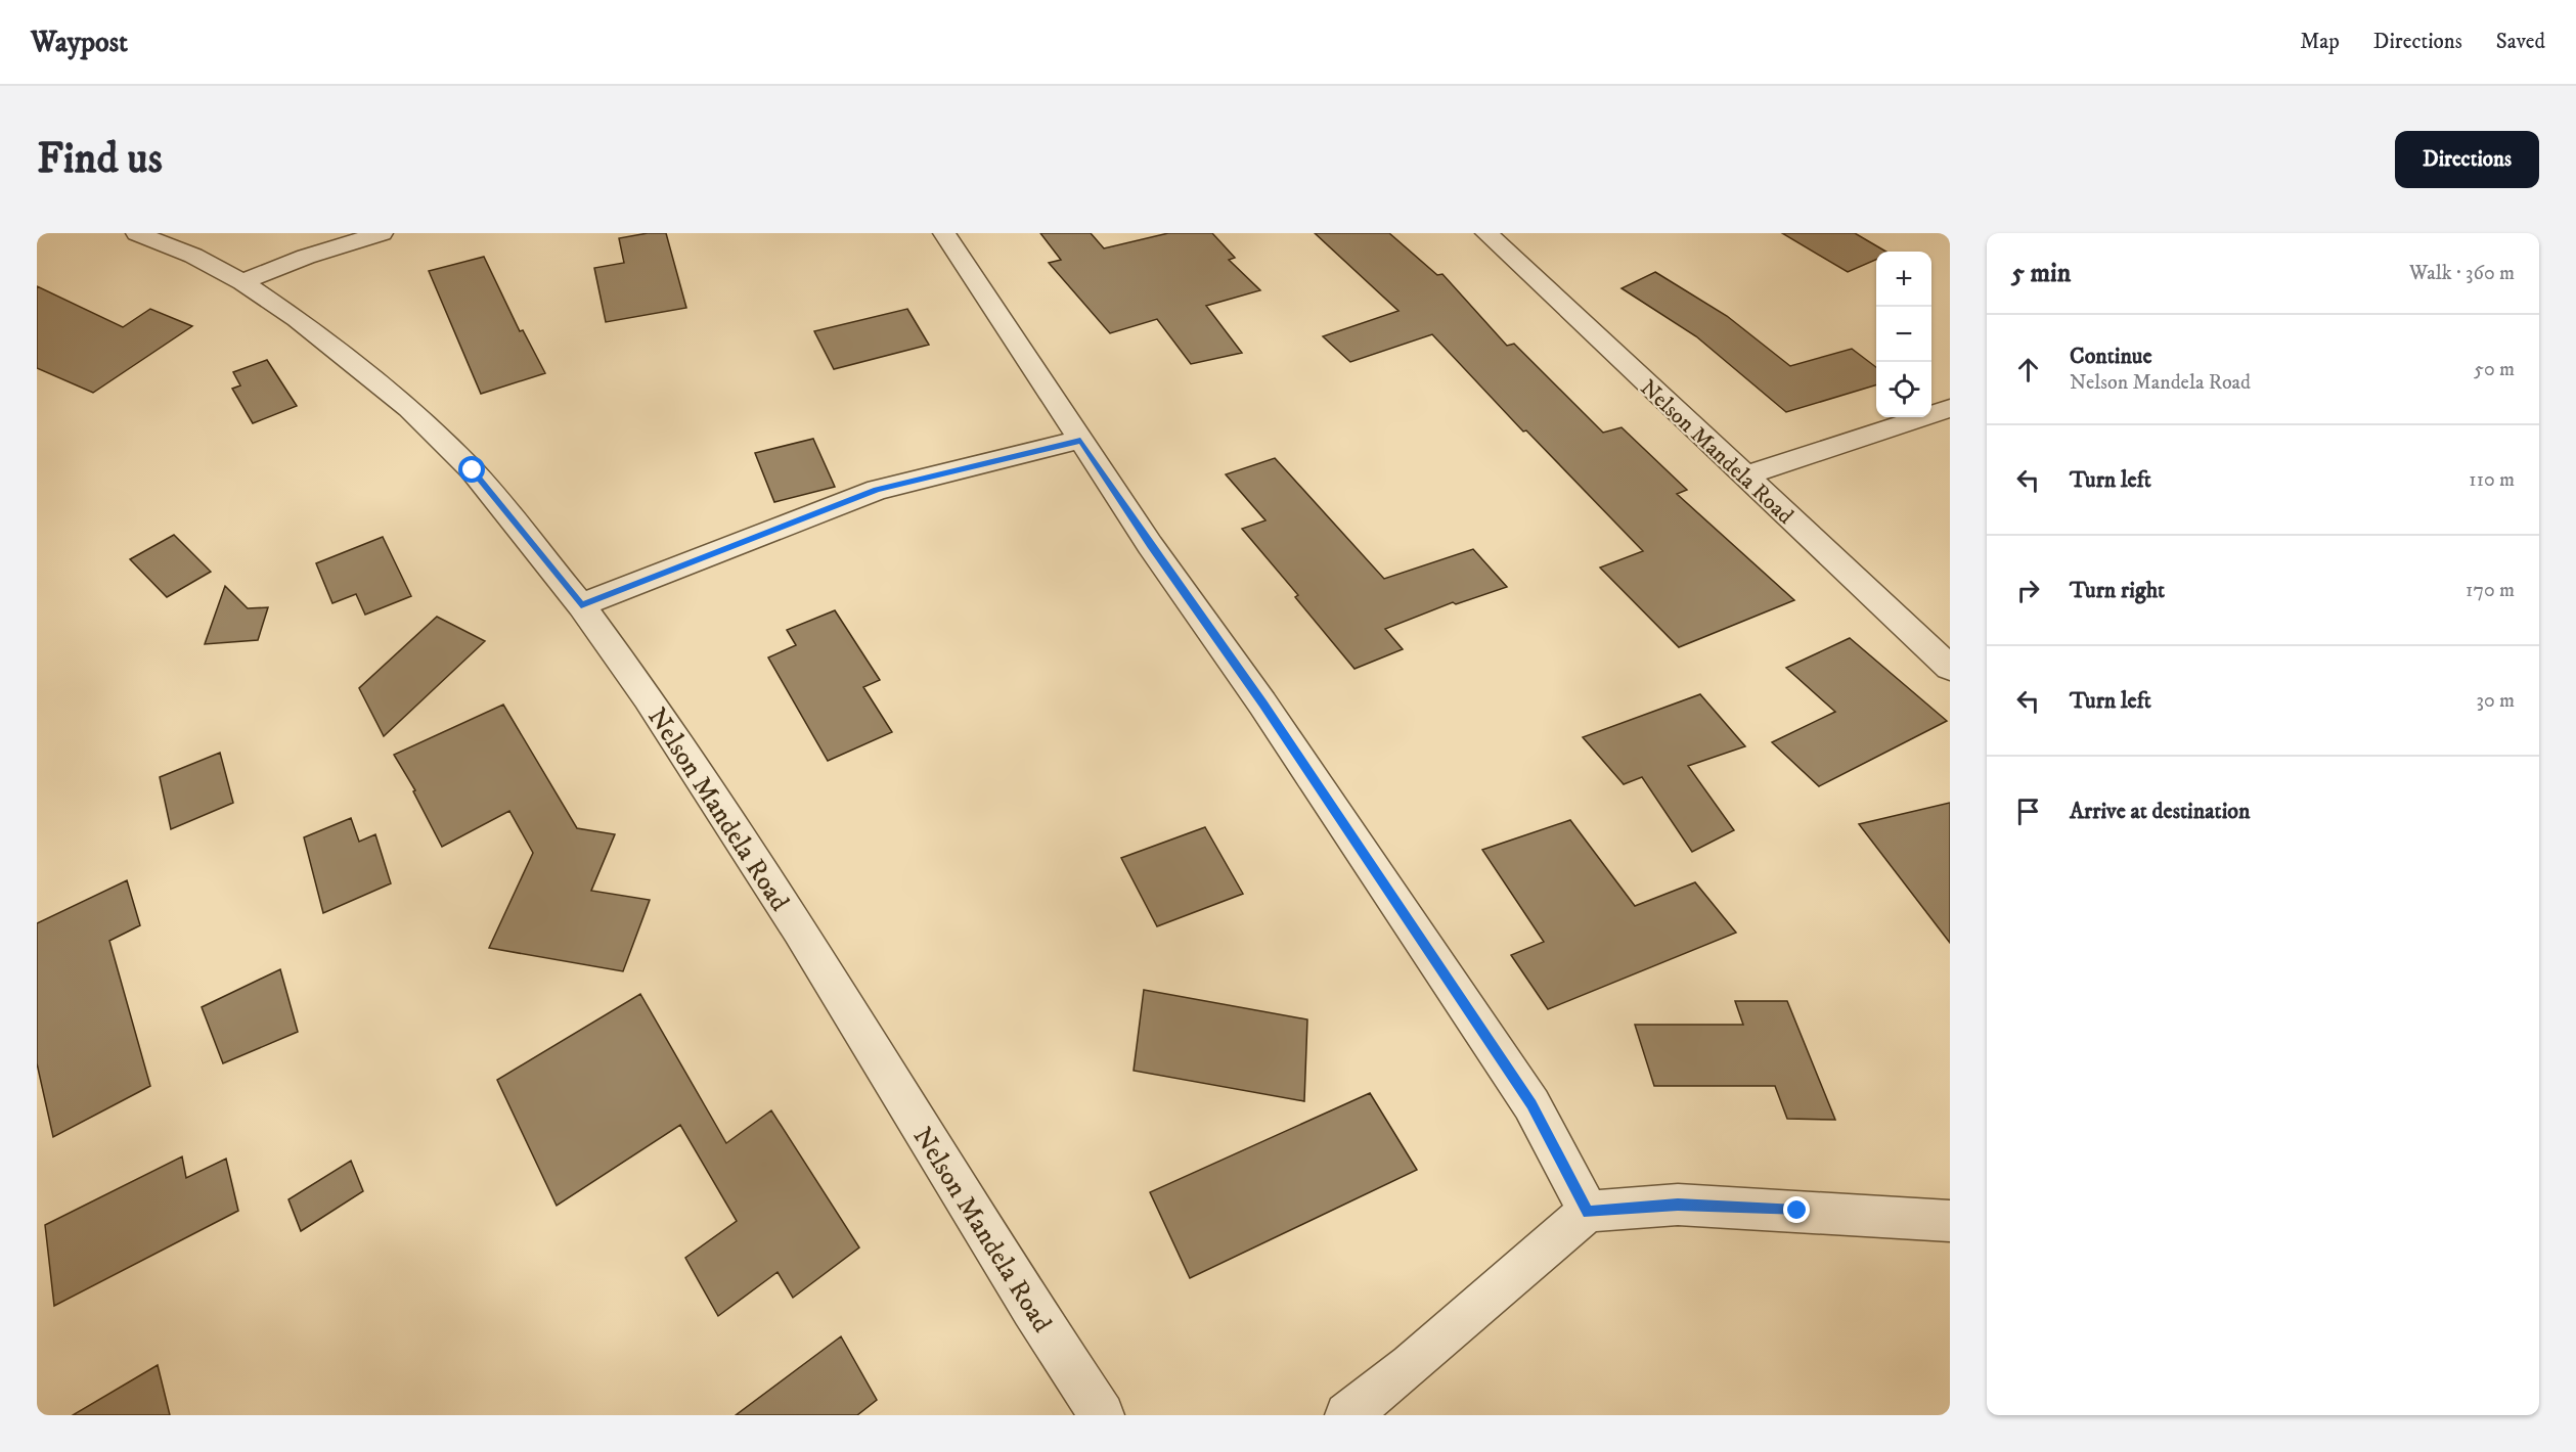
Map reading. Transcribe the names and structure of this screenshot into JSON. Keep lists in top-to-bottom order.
{
  "streets": {
    "street": ["Nelson Mandela Road"]
  },
  "page": {
    "header": "Waypost",
    "nav": ["Map", "Directions", "Saved"],
    "buttons": "Directions",
    "title": "Find us",
    "heading": ["5 min", "Walk · 360 m"],
    "map_buttons": ["+", "−"],
    "list": [
      ["Continue", "Nelson Mandela Road", "50 m"],
      ["Turn left", "110 m"],
      ["Turn right", "170 m"],
      ["Turn left", "30 m"],
      "Arrive at destination"
    ]
  }
}
